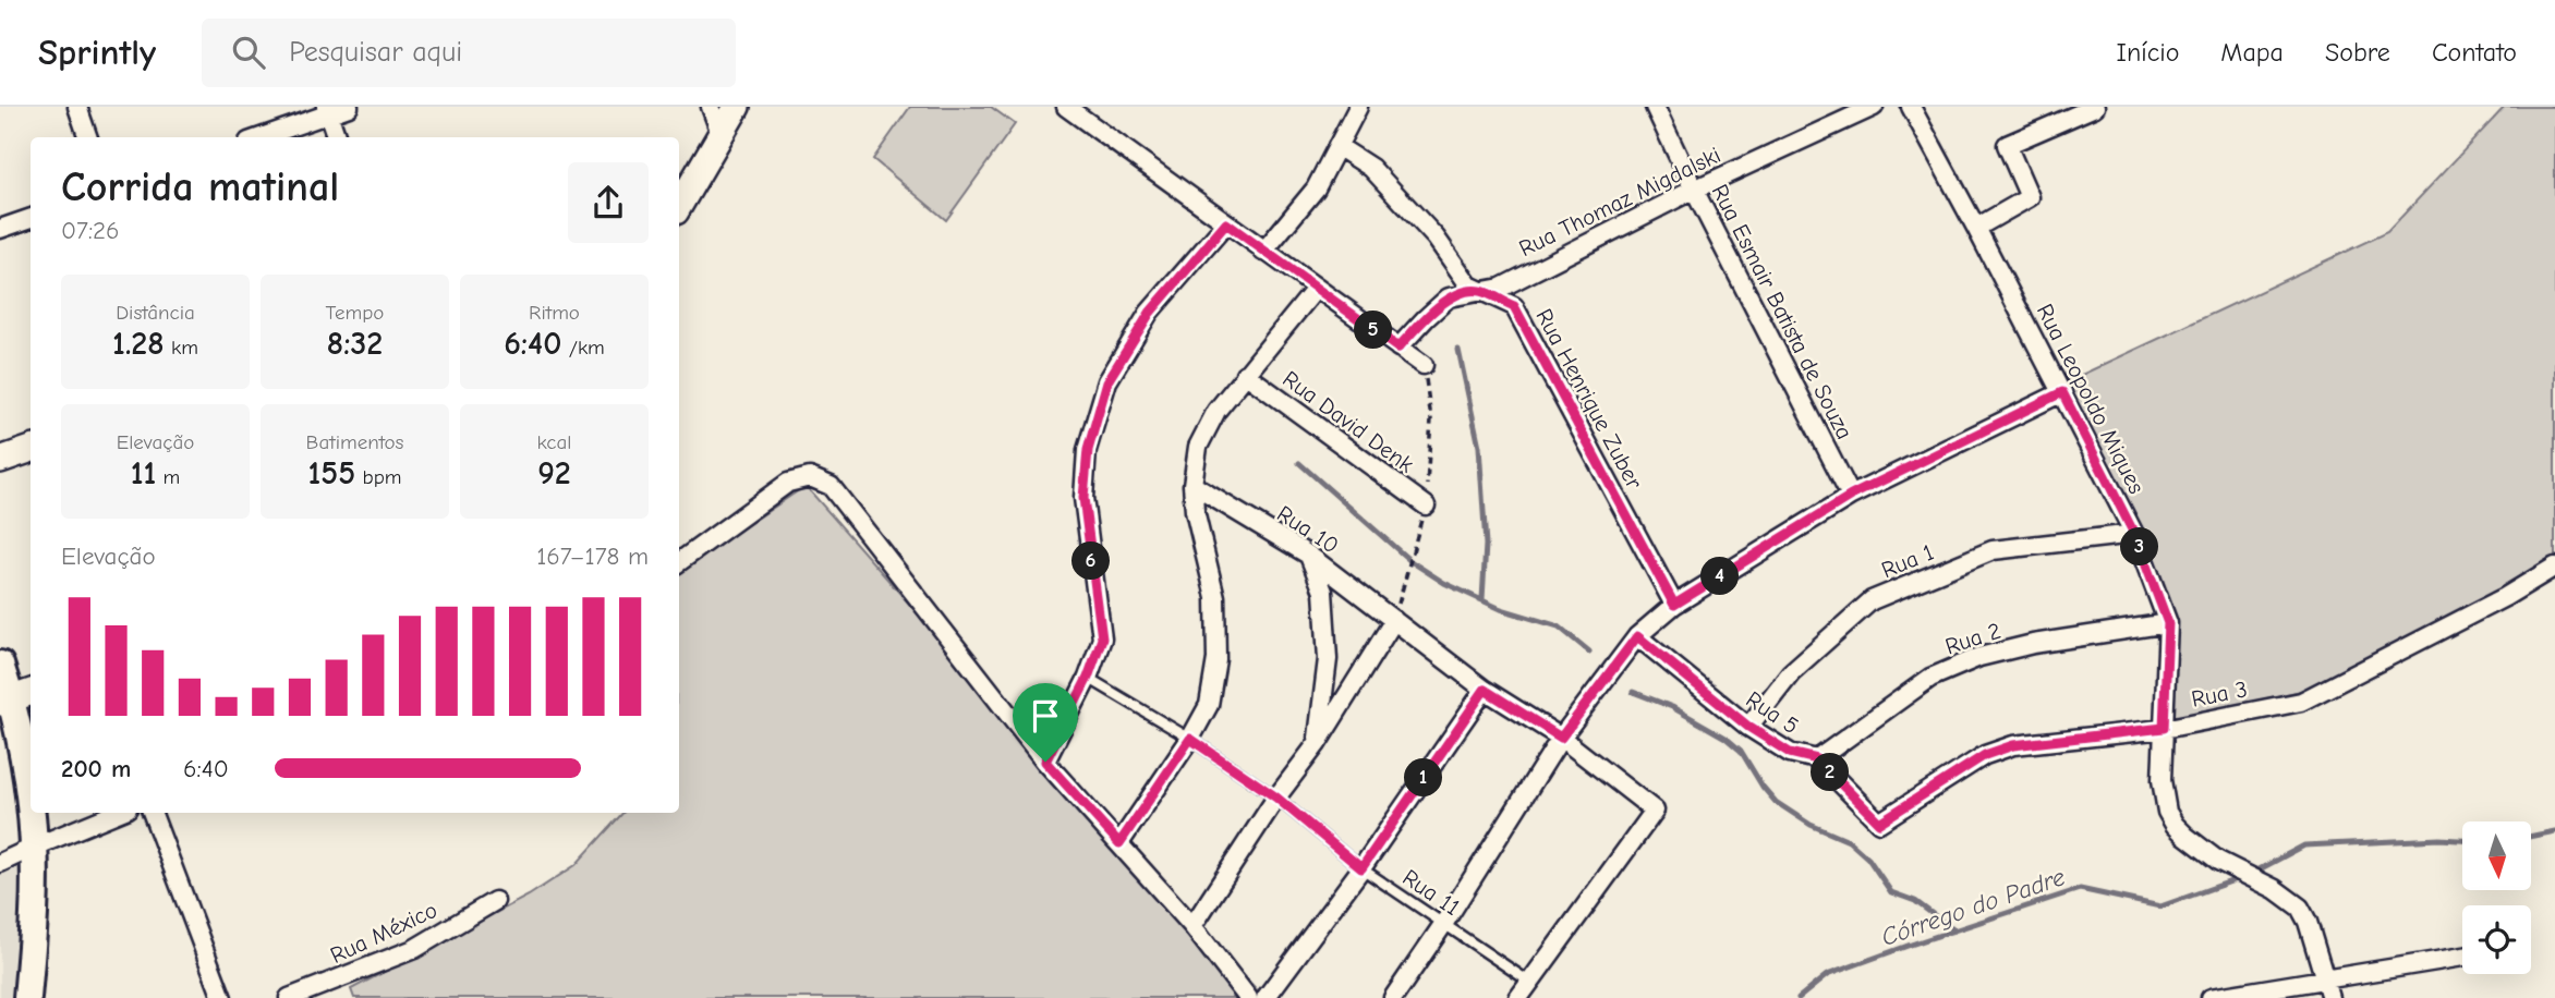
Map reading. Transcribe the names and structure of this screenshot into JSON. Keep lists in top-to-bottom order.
{
  "streets": {
    "street": [
      "Rua Thomaz Migdalski",
      "Rua Esmair Batista de Souza",
      "Rua Henrique Zuber",
      "Rua Leopoldo Miques",
      "Rua David Denk",
      "Rua 10",
      "Rua 1",
      "Rua 2",
      "Rua 3",
      "Rua 5",
      "Rua México"
    ],
    "lane": ["Rua 11"]
  },
  "crossings": [
    ["Rua Thomaz Migdalski", "Rua Esmair Batista de Souza"],
    ["Rua Thomaz Migdalski", "Rua Henrique Zuber"],
    ["Rua Leopoldo Miques", "Rua 1"],
    ["Rua Leopoldo Miques", "Rua 2"],
    ["Rua Leopoldo Miques", "Rua 3"],
    ["Rua 10", "Rua 11"],
    ["Rua 1", "Rua 5"],
    ["Rua 2", "Rua 5"],
    ["Rua 3", "Rua 5"]
  ],
  "water": ["Córrego do Padre"],
  "north": "bottom",
  "page": {
    "header": "Sprintly",
    "search": "Pesquisar aqui",
    "nav": [
      "Início",
      "Mapa",
      "Sobre",
      "Contato"
    ],
    "heading": ["Corrida matinal", "07:26"],
    "stats": [
      ["Distância", "1.28 km"],
      ["Tempo", "8:32"],
      ["Ritmo", "6:40 /km"],
      ["Elevação", "11 m"],
      ["Batimentos", "155 bpm"],
      ["kcal", "92"]
    ],
    "pins": [
      "5",
      "3",
      "6",
      "4",
      "2",
      "1"
    ],
    "chart": ["Elevação", "167–178 m"],
    "list": [
      {
        "name": "200 m",
        "note": "6:40"
      }
    ]
  }
}
